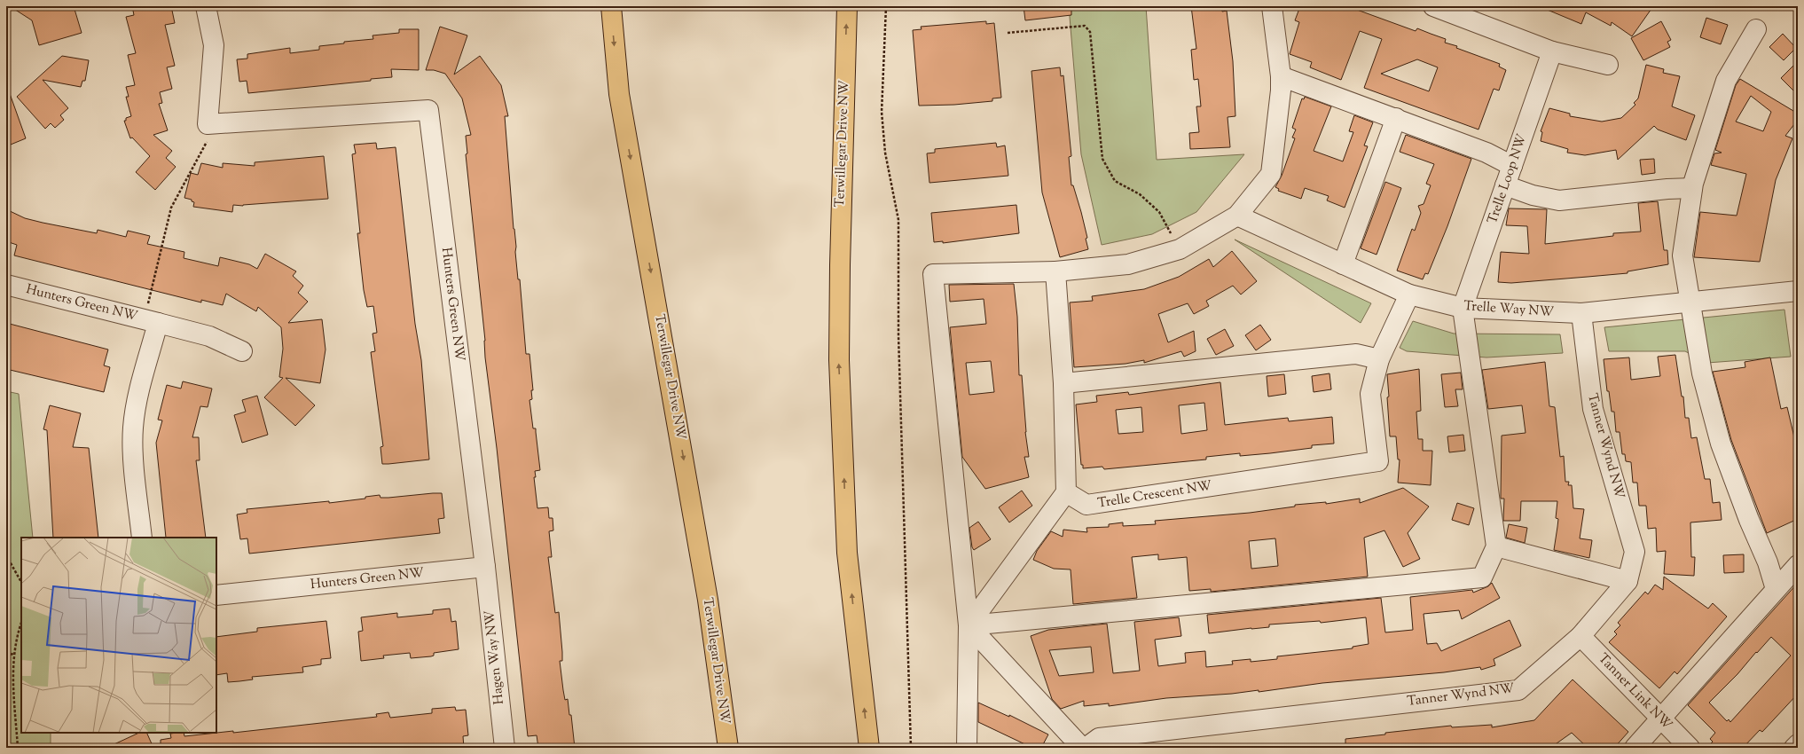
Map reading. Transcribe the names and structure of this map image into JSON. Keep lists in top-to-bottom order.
{
  "streets": {
    "main road": ["Terwillegar Drive NW"],
    "street": [
      "Trelle Loop NW",
      "Hunters Green NW",
      "Trelle Way NW",
      "Tanner Wynd NW",
      "Trelle Crescent NW",
      "Hagen Way NW",
      "Tanner Link NW"
    ]
  },
  "crossings": [
    ["Trelle Loop NW", "Trelle Way NW"],
    ["Hunters Green NW", "Hagen Way NW"],
    ["Trelle Way NW", "Tanner Wynd NW"],
    ["Trelle Way NW", "Trelle Crescent NW"],
    ["Tanner Wynd NW", "Tanner Link NW"]
  ]
}
